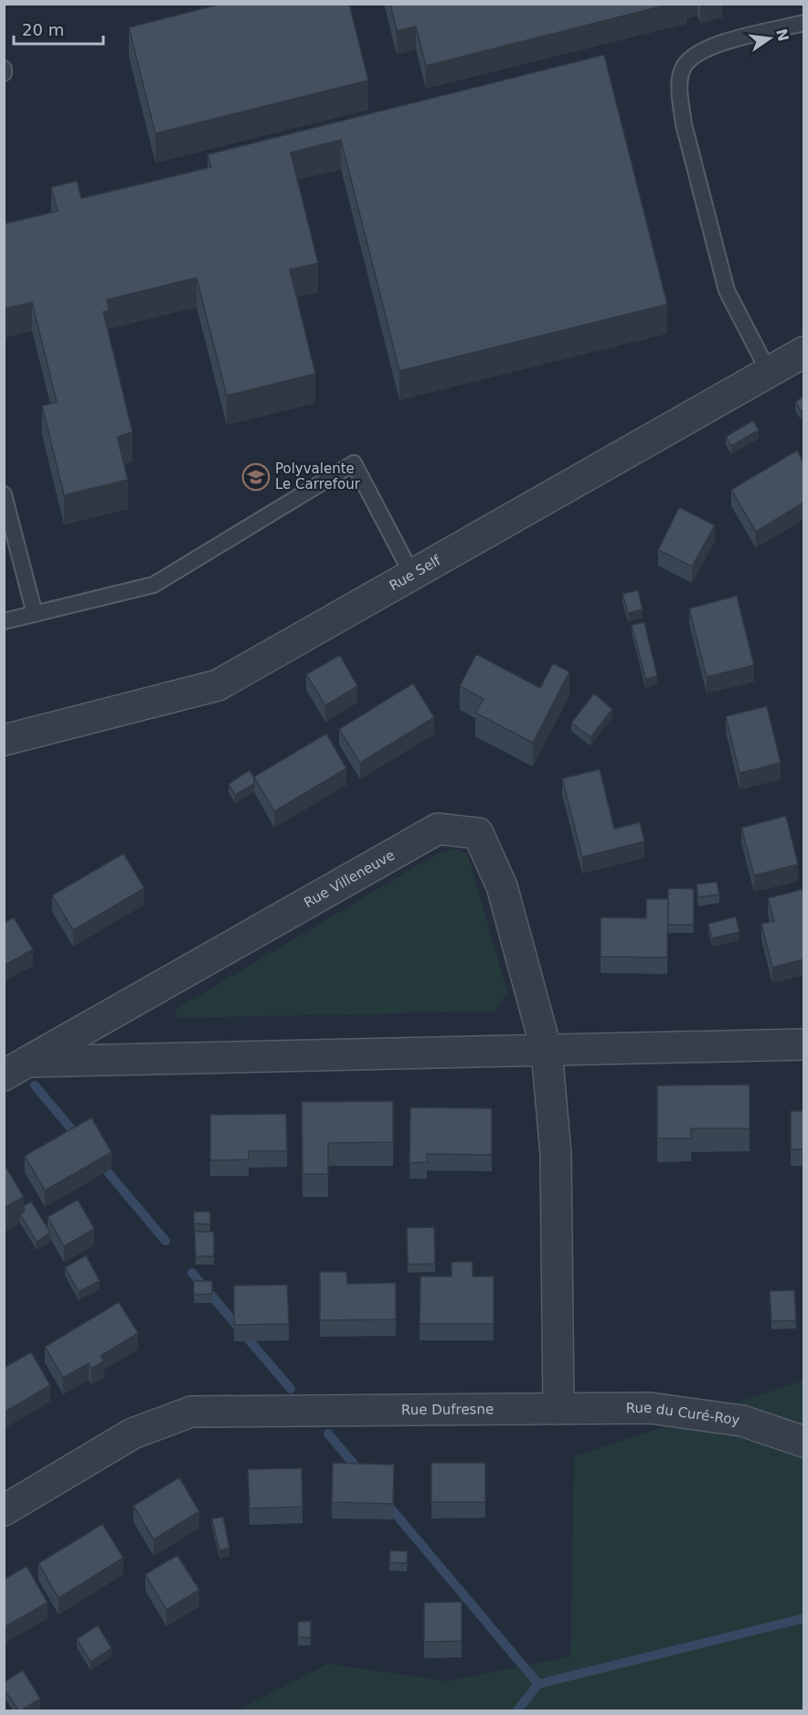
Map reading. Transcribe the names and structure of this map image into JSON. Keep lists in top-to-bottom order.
{
  "streets": {
    "street": [
      "Rue Self",
      "Rue Villeneuve",
      "Rue Dufresne",
      "Rue du Curé-Roy"
    ]
  },
  "crossings": [
    ["Rue Dufresne", "Rue du Curé-Roy"]
  ],
  "places": {
    "school or university": ["Polyvalente Le Carrefour"]
  },
  "scale_bar": "20 m",
  "north": "right"
}
